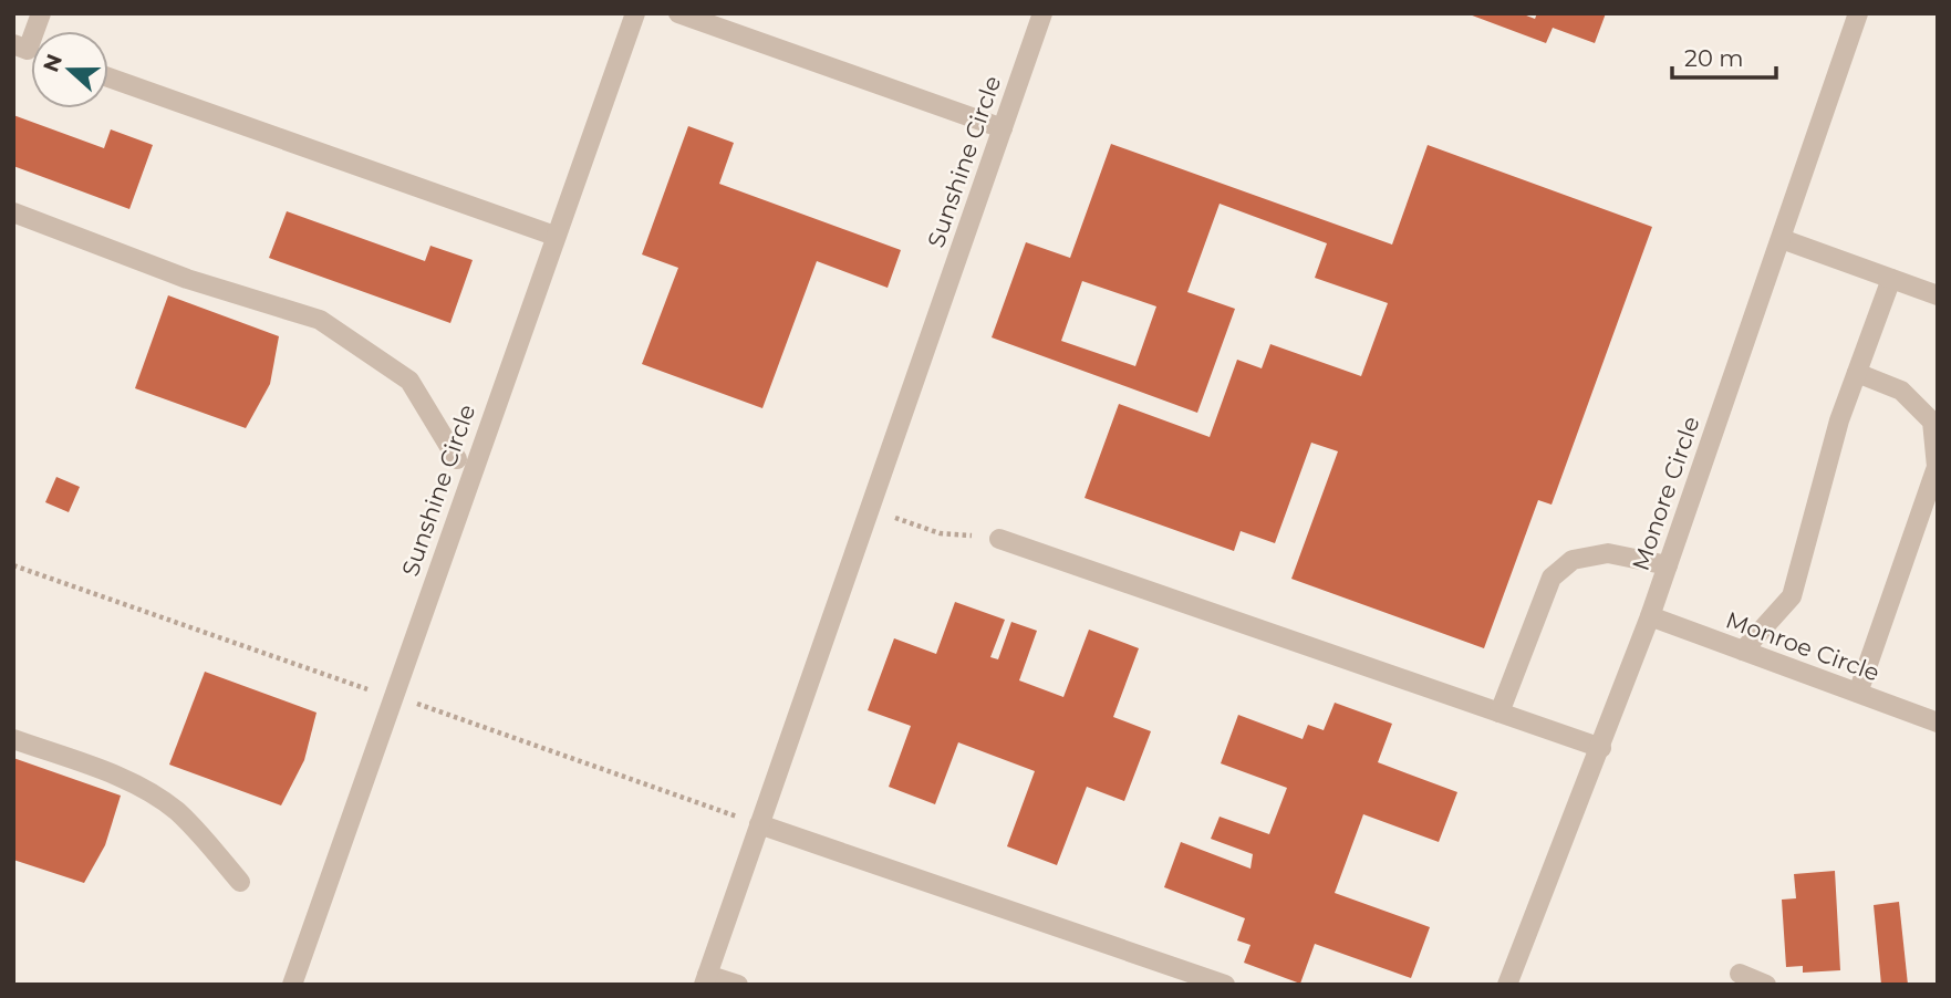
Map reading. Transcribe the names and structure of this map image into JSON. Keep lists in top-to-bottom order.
{
  "streets": {
    "street": ["Sunshine Circle", "Monore Circle", "Monroe Circle"]
  },
  "crossings": [
    ["Monore Circle", "Monroe Circle"]
  ],
  "scale_bar": "20 m",
  "north": "left"
}
